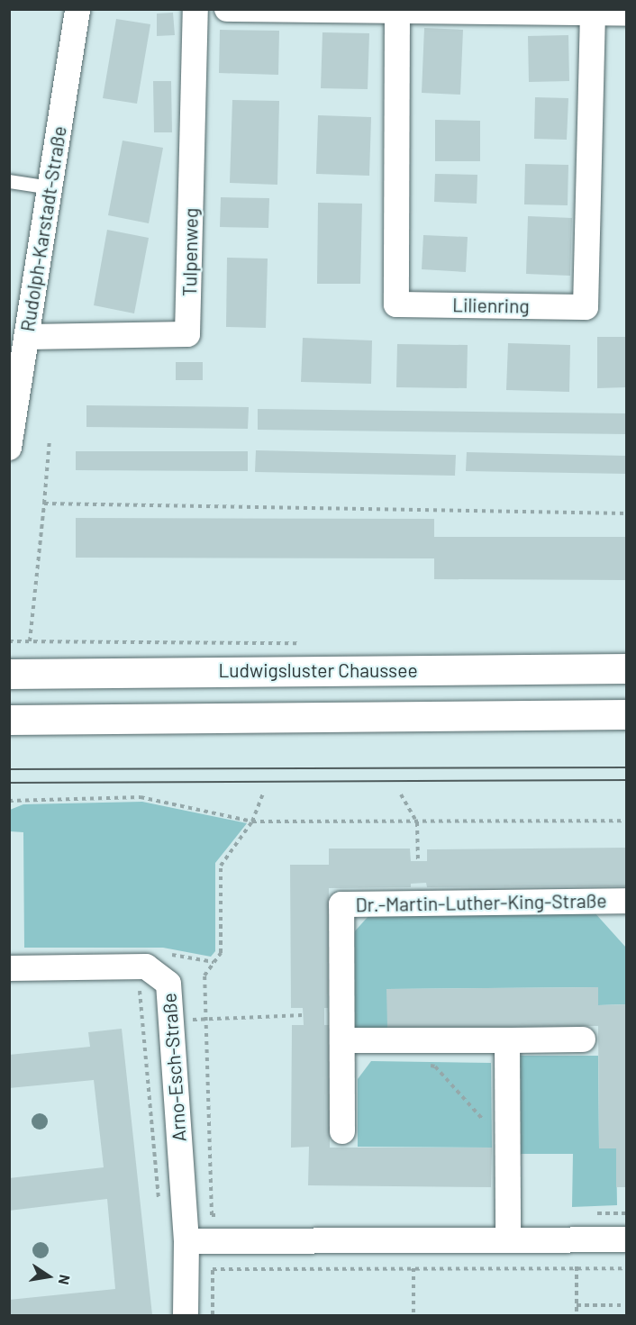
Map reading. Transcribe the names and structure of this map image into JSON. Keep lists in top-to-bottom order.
{
  "streets": {
    "street": [
      "Rudolph-Karstadt-Straße",
      "Tulpenweg",
      "Lilienring",
      "Ludwigsluster Chaussee",
      "Dr.-Martin-Luther-King-Straße",
      "Arno-Esch-Straße"
    ]
  },
  "crossings": [
    ["Rudolph-Karstadt-Straße", "Tulpenweg"]
  ],
  "north": "right"
}
